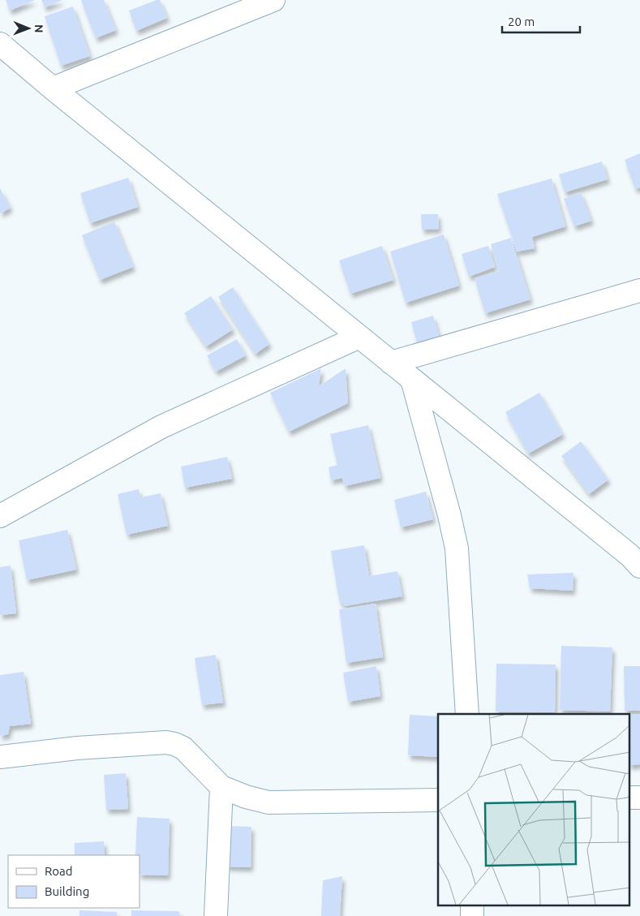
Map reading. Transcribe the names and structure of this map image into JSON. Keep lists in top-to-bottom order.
{
  "legend": ["Road", "Building"],
  "scale_bar": "20 m",
  "north": "right"
}
